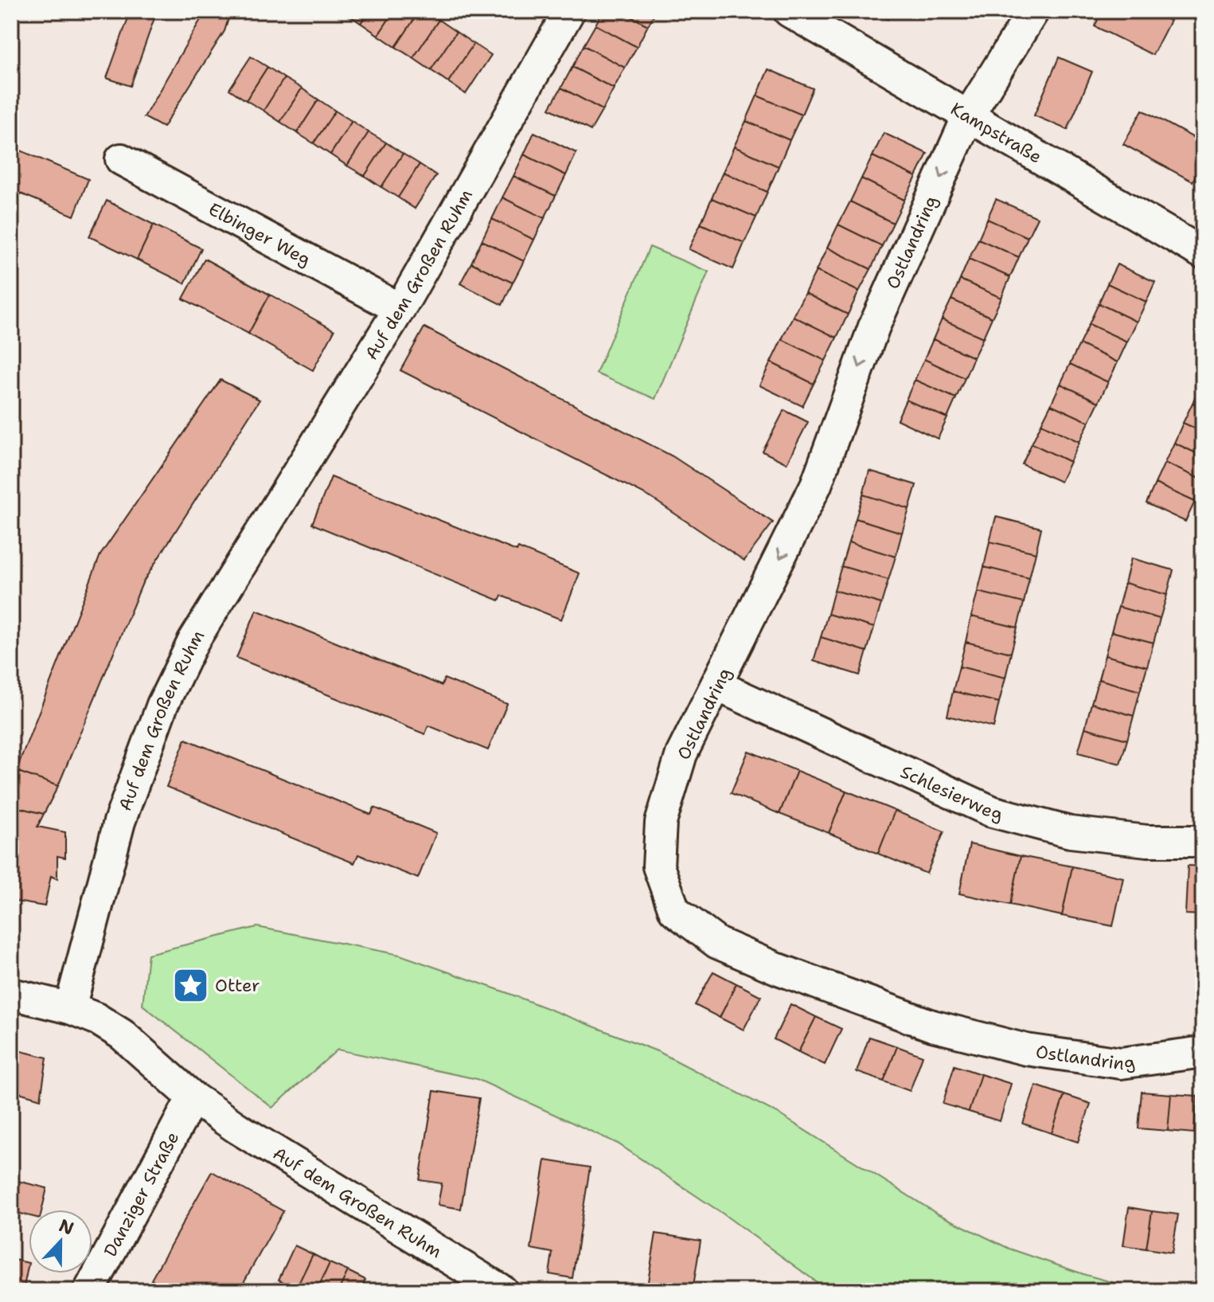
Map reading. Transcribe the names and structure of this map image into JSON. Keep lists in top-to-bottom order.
{
  "streets": {
    "street": [
      "Kampstraße",
      "Elbinger Weg",
      "Ostlandring",
      "Auf dem Großen Ruhm",
      "Schlesierweg",
      "Danziger Straße"
    ]
  },
  "crossings": [
    ["Kampstraße", "Ostlandring"],
    ["Elbinger Weg", "Auf dem Großen Ruhm"],
    ["Ostlandring", "Schlesierweg"],
    ["Auf dem Großen Ruhm", "Danziger Straße"]
  ],
  "one_way": ["Ostlandring"],
  "places": {
    "place": ["Otter"]
  },
  "north": "top"
}
